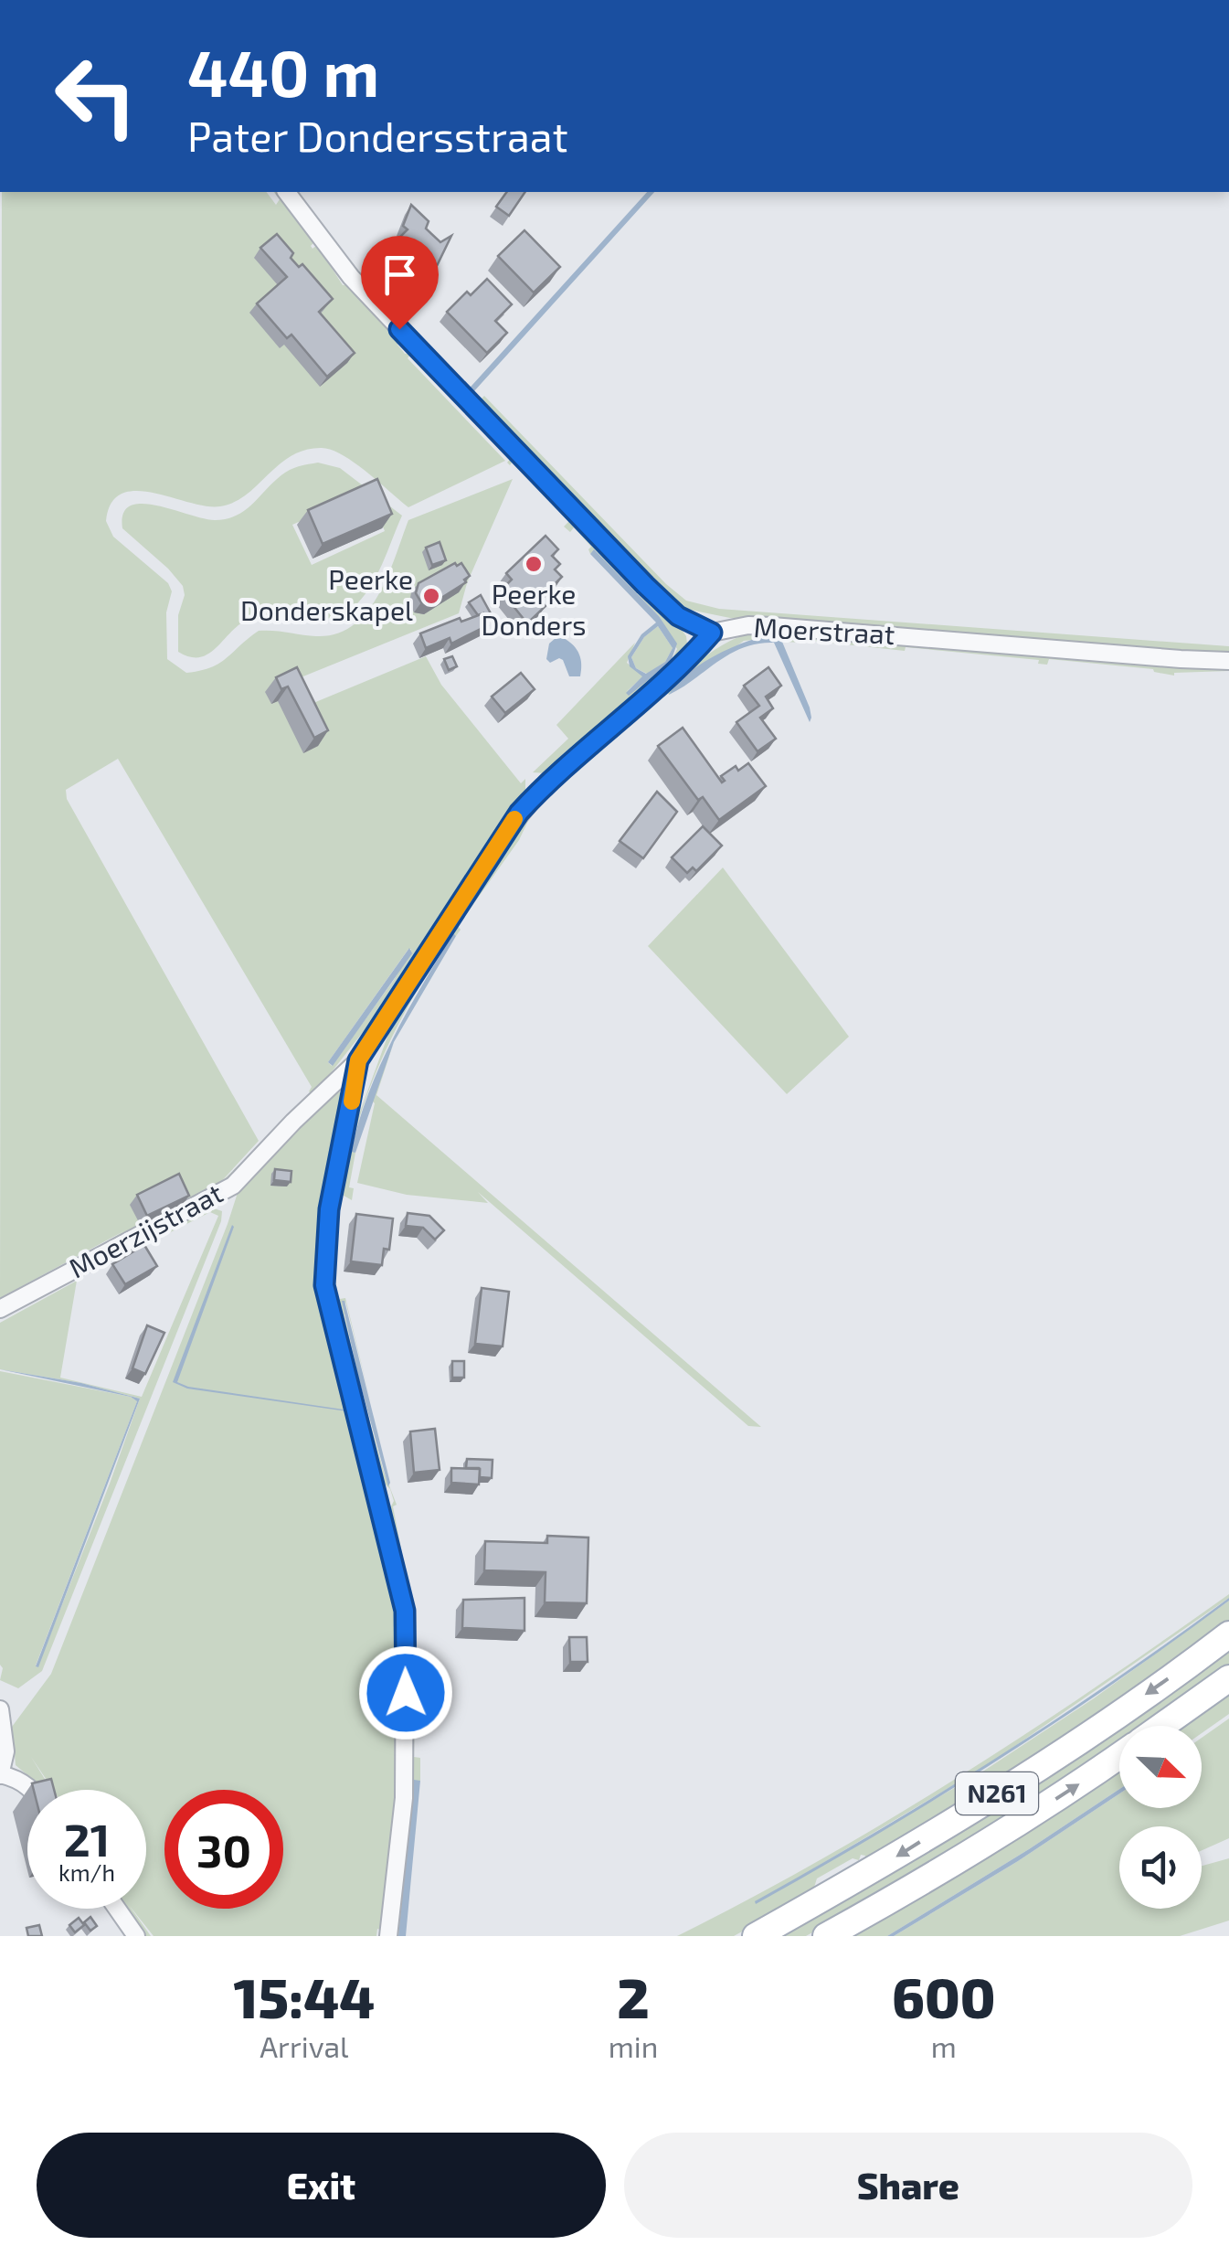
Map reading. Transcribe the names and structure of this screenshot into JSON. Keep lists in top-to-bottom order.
{
  "streets": {
    "main road": ["N261"],
    "street": ["Moerstraat", "Moerzijstraat"]
  },
  "places": ["Peerke Donders", "Peerke Donderskapel"],
  "north": "bottom right",
  "page": {
    "turn": ["440 m", "Pater Dondersstraat"],
    "speed": "21 km/h",
    "limit": "30",
    "eta": [
      "15:44",
      "Arrival",
      "2",
      "min",
      "600",
      "m"
    ],
    "buttons": ["Exit", "Share"]
  }
}
